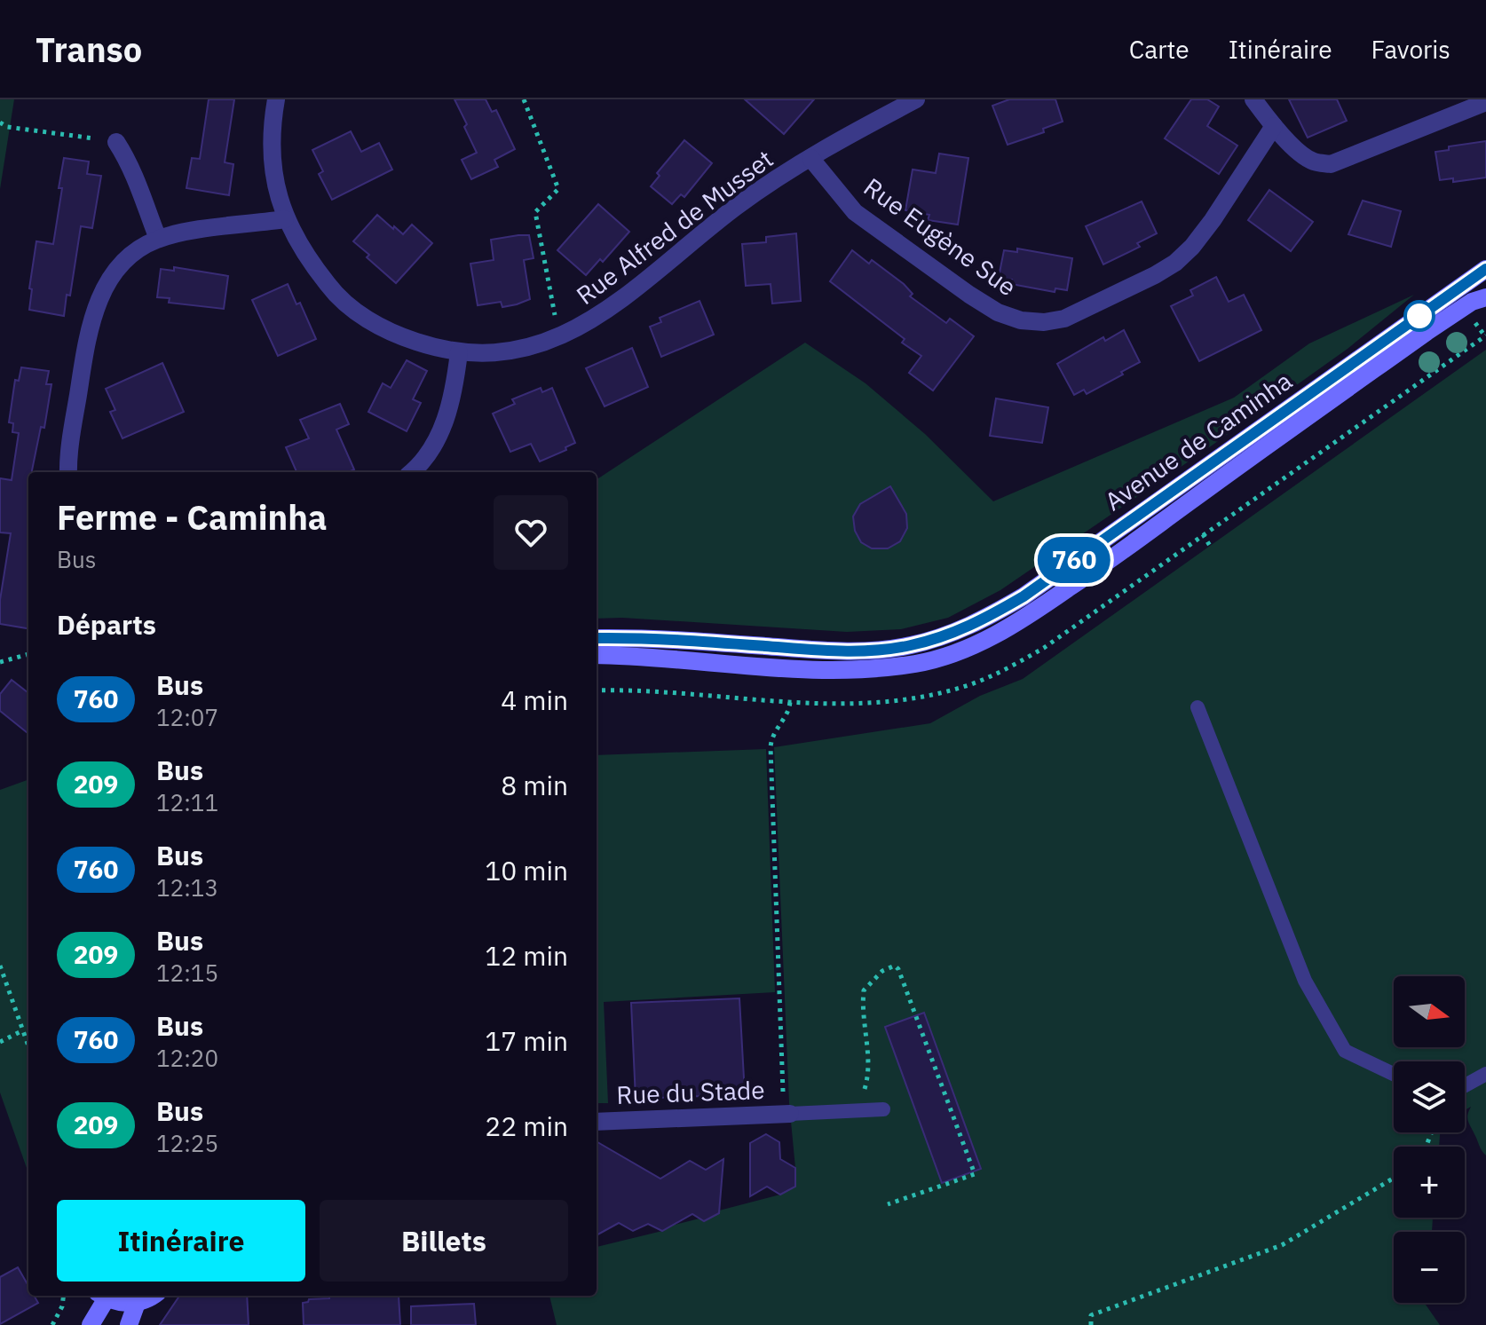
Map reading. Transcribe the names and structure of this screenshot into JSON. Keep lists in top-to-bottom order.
{
  "streets": {
    "street": [
      "Rue Alfred de Musset",
      "Rue Eugène Sue",
      "Avenue de Caminha",
      "Rue du Stade"
    ]
  },
  "crossings": [
    ["Rue Alfred de Musset", "Rue Eugène Sue"]
  ],
  "lines": ["bus line 760"],
  "north": "right",
  "page": {
    "header": "Transo",
    "nav": ["Carte", "Itinéraire", "Favoris"],
    "on_map": "760",
    "heading": [
      ["Ferme - Caminha", "Bus"],
      "Départs"
    ],
    "list": [
      {
        "mark": "760",
        "name": "Bus",
        "note": "12:07",
        "value": "4 min"
      },
      {
        "mark": "209",
        "name": "Bus",
        "note": "12:11",
        "value": "8 min"
      },
      {
        "mark": "760",
        "name": "Bus",
        "note": "12:13",
        "value": "10 min"
      },
      {
        "mark": "209",
        "name": "Bus",
        "note": "12:15",
        "value": "12 min"
      },
      {
        "mark": "760",
        "name": "Bus",
        "note": "12:20",
        "value": "17 min"
      },
      {
        "mark": "209",
        "name": "Bus",
        "note": "12:25",
        "value": "22 min"
      }
    ],
    "map_buttons": ["+", "−"],
    "buttons": ["Itinéraire", "Billets"]
  }
}
